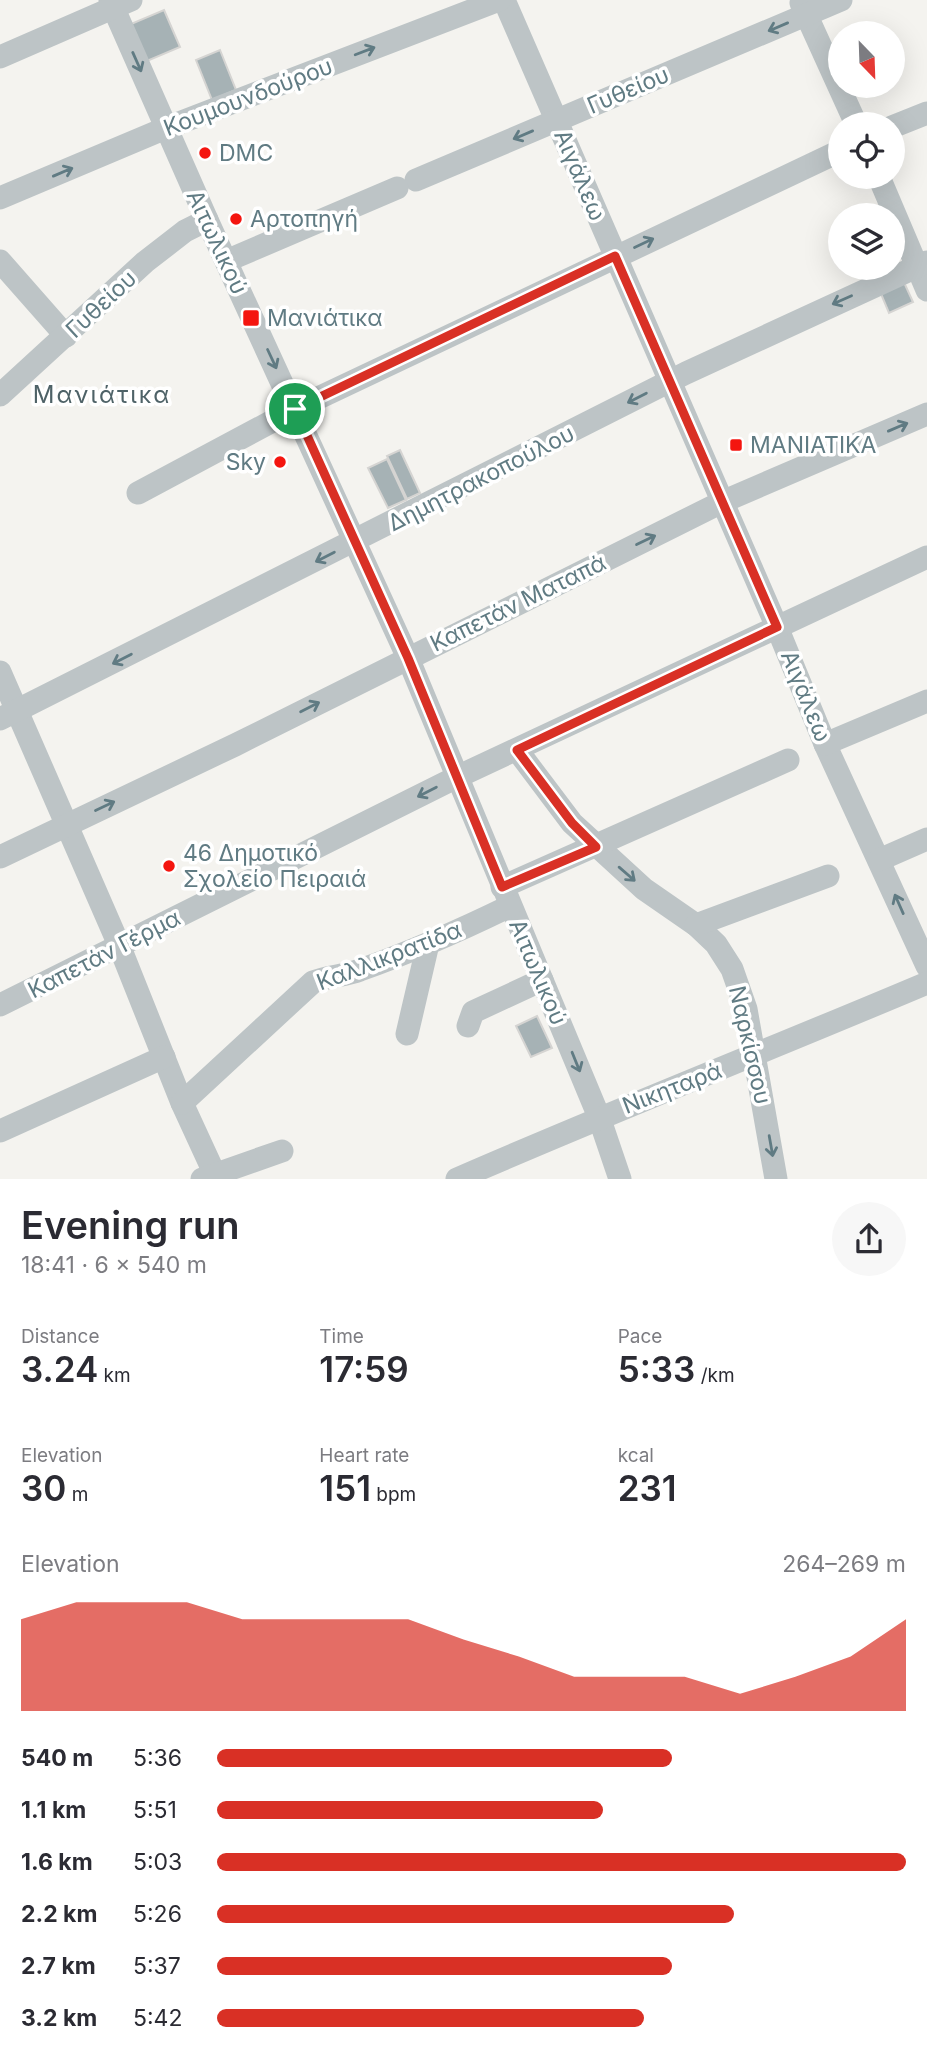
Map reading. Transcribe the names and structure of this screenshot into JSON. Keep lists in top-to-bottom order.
{
  "streets": {
    "street": [
      "Γυθείου",
      "Κουμουνδούρου",
      "Αιγάλεω",
      "Αιτωλικού",
      "Δημητρακοπούλου",
      "Καπετάν Ματαπά",
      "Καπετάν Γέρμα",
      "Καλλικρατίδα",
      "Ναρκίσσου",
      "Νικηταρά"
    ]
  },
  "crossings": [
    ["Γυθείου", "Αιγάλεω"],
    ["Γυθείου", "Αιτωλικού"],
    ["Κουμουνδούρου", "Αιτωλικού"],
    ["Αιγάλεω", "Δημητρακοπούλου"],
    ["Αιγάλεω", "Καπετάν Ματαπά"],
    ["Αιγάλεω", "Καπετάν Γέρμα"],
    ["Αιτωλικού", "Δημητρακοπούλου"],
    ["Αιτωλικού", "Καπετάν Ματαπά"],
    ["Αιτωλικού", "Καπετάν Γέρμα"],
    ["Αιτωλικού", "Καλλικρατίδα"],
    ["Αιτωλικού", "Νικηταρά"],
    ["Καπετάν Γέρμα", "Ναρκίσσου"],
    ["Καλλικρατίδα", "Ναρκίσσου"],
    ["Ναρκίσσου", "Νικηταρά"]
  ],
  "one_way": [
    "Κουμουνδούρου",
    "Καπετάν Ματαπά",
    "Καπετάν Γέρμα",
    "Ναρκίσσου"
  ],
  "districts": ["Μανιάτικα"],
  "places": {
    "other": [
      "DMC",
      "Αρτοπηγή",
      "Sky",
      "46 Δημοτικό Σχολείο Πειραιά"
    ],
    "transit": ["Μανιάτικα", "ΜΑΝΙΑΤΙΚΑ"]
  },
  "north": "bottom right",
  "page": {
    "heading": ["Evening run", "18:41 · 6 × 540 m"],
    "stats": [
      ["Distance", "3.24 km"],
      ["Time", "17:59"],
      ["Pace", "5:33 /km"],
      ["Elevation", "30 m"],
      ["Heart rate", "151 bpm"],
      ["kcal", "231"]
    ],
    "chart": ["Elevation", "264–269 m"],
    "list": [
      {
        "name": "540 m",
        "note": "5:36"
      },
      {
        "name": "1.1 km",
        "note": "5:51"
      },
      {
        "name": "1.6 km",
        "note": "5:03"
      },
      {
        "name": "2.2 km",
        "note": "5:26"
      },
      {
        "name": "2.7 km",
        "note": "5:37"
      },
      {
        "name": "3.2 km",
        "note": "5:42"
      }
    ]
  }
}
